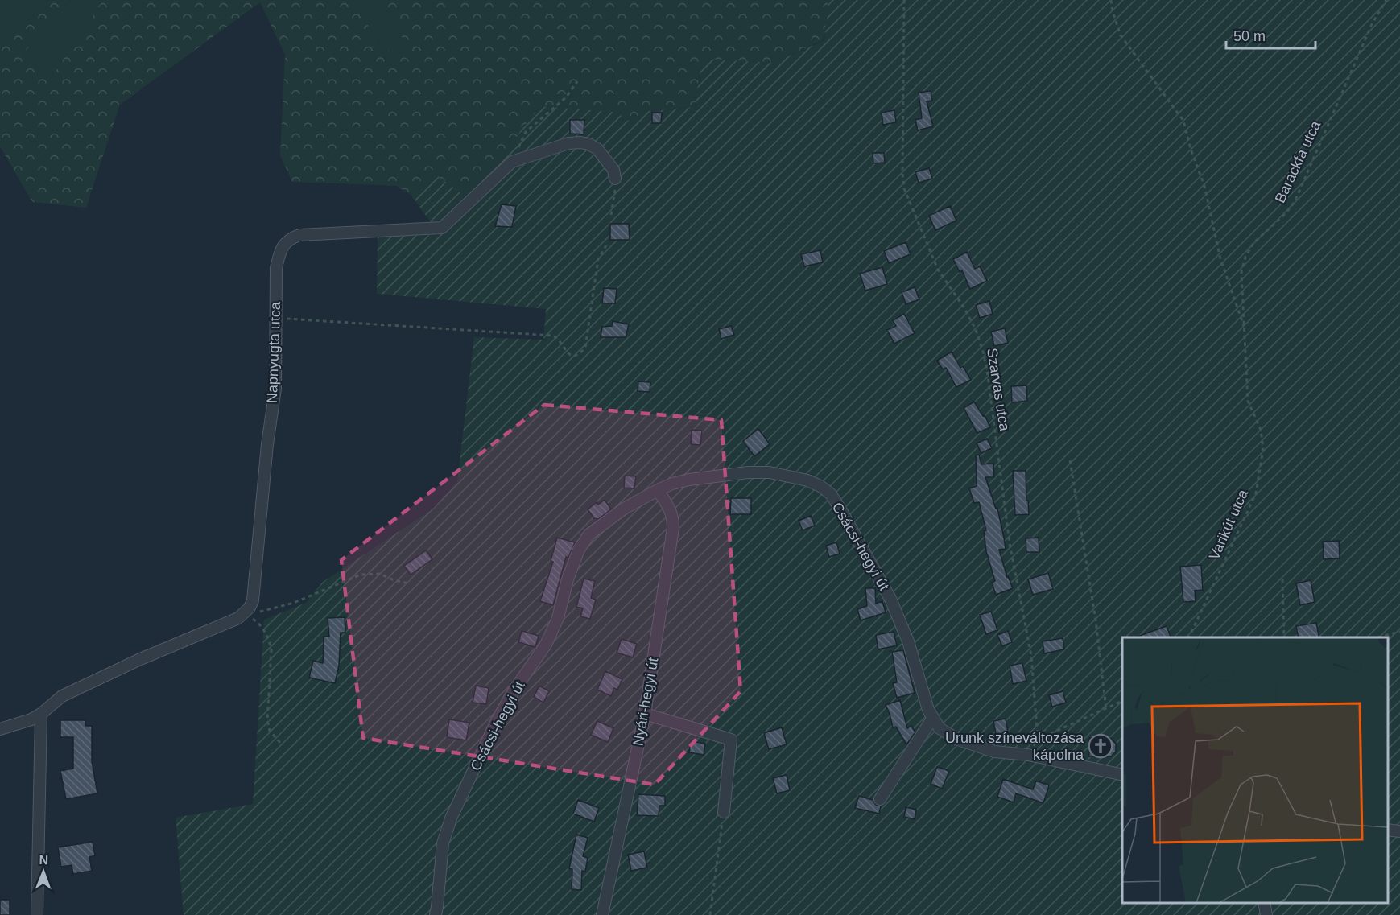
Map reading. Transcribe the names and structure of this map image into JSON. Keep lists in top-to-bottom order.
{
  "streets": {
    "street": ["Napnyugta utca", "Csácsi-hegyi út", "Nyári-hegyi út"],
    "path": ["Barackfa utca", "Szarvas utca", "Varikút utca"]
  },
  "crossings": [
    ["Barackfa utca", "Varikút utca"],
    ["Csácsi-hegyi út", "Nyári-hegyi út"]
  ],
  "places": {
    "church": ["Urunk színeváltozása kápolna"]
  },
  "scale_bar": "50 m",
  "north": "top"
}
